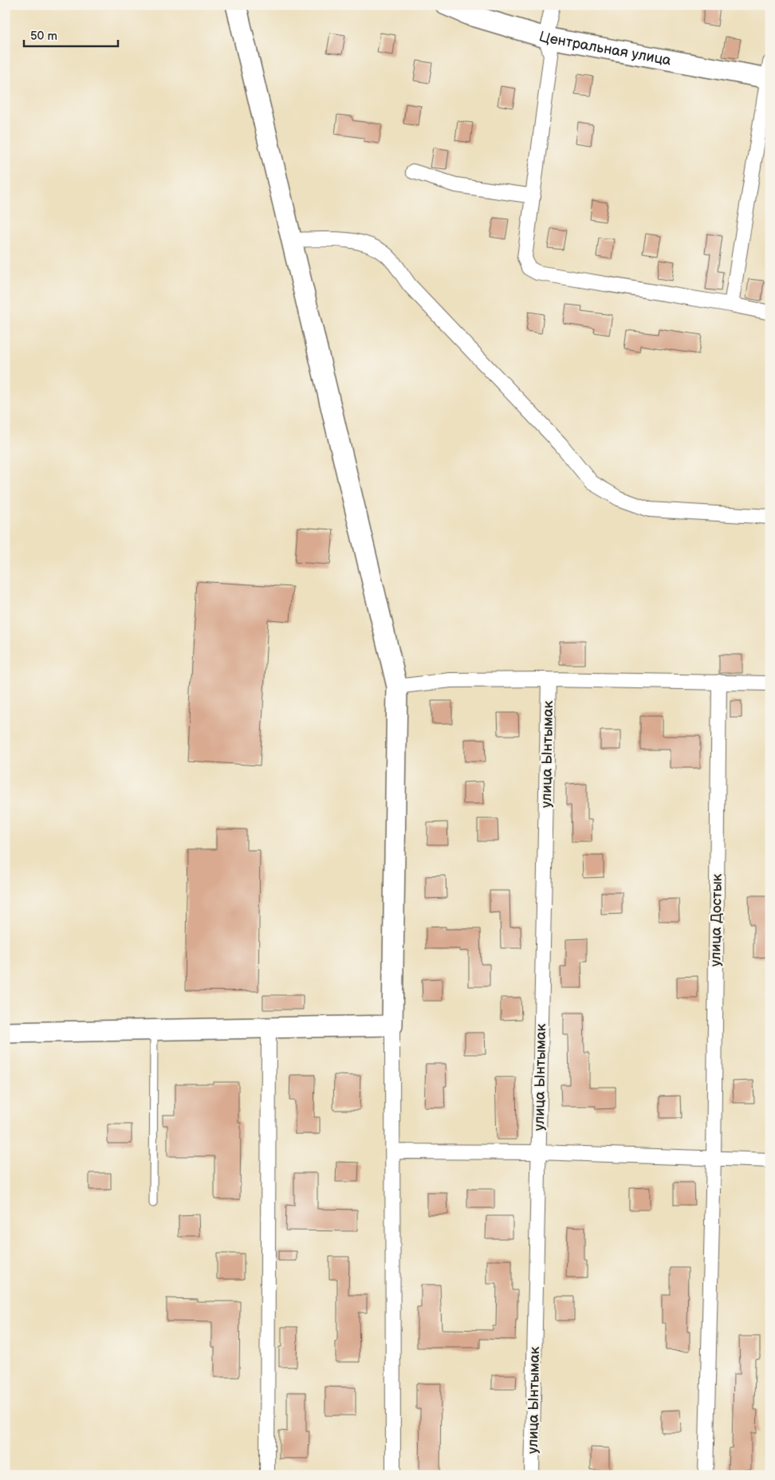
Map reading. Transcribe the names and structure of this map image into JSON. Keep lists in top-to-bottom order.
{
  "streets": {
    "street": ["Центральная улица", "улица Ынтымак", "улица Достык"]
  },
  "scale_bar": "50 m"
}
